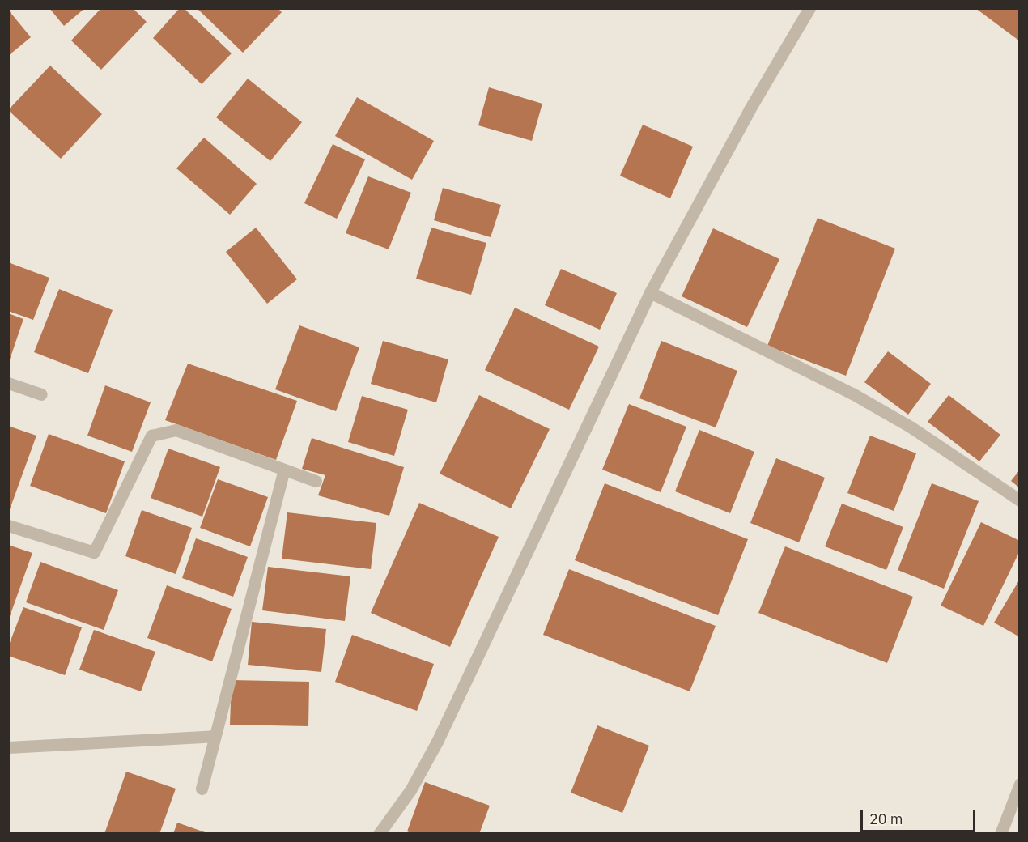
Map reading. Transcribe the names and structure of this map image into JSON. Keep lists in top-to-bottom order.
{
  "scale_bar": "20 m"
}
